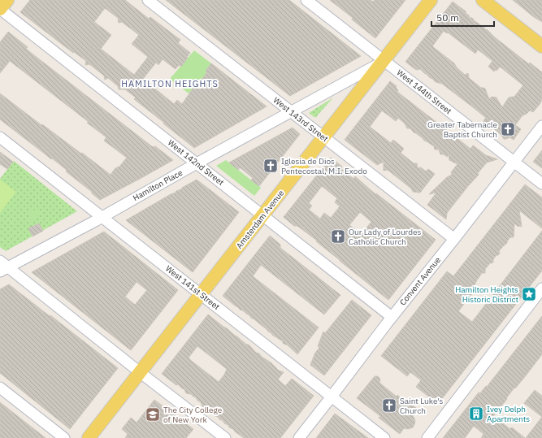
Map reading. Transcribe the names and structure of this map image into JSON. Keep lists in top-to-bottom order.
{
  "streets": {
    "main road": ["Amsterdam Avenue"],
    "street": [
      "West 144th Street",
      "West 143rd Street",
      "West 142nd Street",
      "Hamilton Place",
      "Convent Avenue",
      "West 141st Street"
    ]
  },
  "crossings": [
    ["West 144th Street", "Hamilton Place"],
    ["West 144th Street", "Amsterdam Avenue"],
    ["West 144th Street", "Convent Avenue"],
    ["West 143rd Street", "Hamilton Place"],
    ["West 143rd Street", "Amsterdam Avenue"],
    ["West 143rd Street", "Convent Avenue"],
    ["West 142nd Street", "Hamilton Place"],
    ["West 142nd Street", "Amsterdam Avenue"],
    ["West 142nd Street", "Convent Avenue"],
    ["Hamilton Place", "Amsterdam Avenue"],
    ["Hamilton Place", "West 141st Street"],
    ["Amsterdam Avenue", "West 141st Street"],
    ["Convent Avenue", "West 141st Street"]
  ],
  "districts": ["HAMILTON HEIGHTS"],
  "places": {
    "church": [
      "Greater Tabernacle Baptist Church",
      "Iglesia de Dios Pentecostal, M.I. Exodo",
      "Our Lady of Lourdes Catholic Church",
      "Saint Luke's Church"
    ],
    "place": ["Hamilton Heights Historic District"],
    "building": ["Ivey Delph Apartments"],
    "school or university": ["The City College of New York"]
  },
  "scale_bar": "50 m"
}
